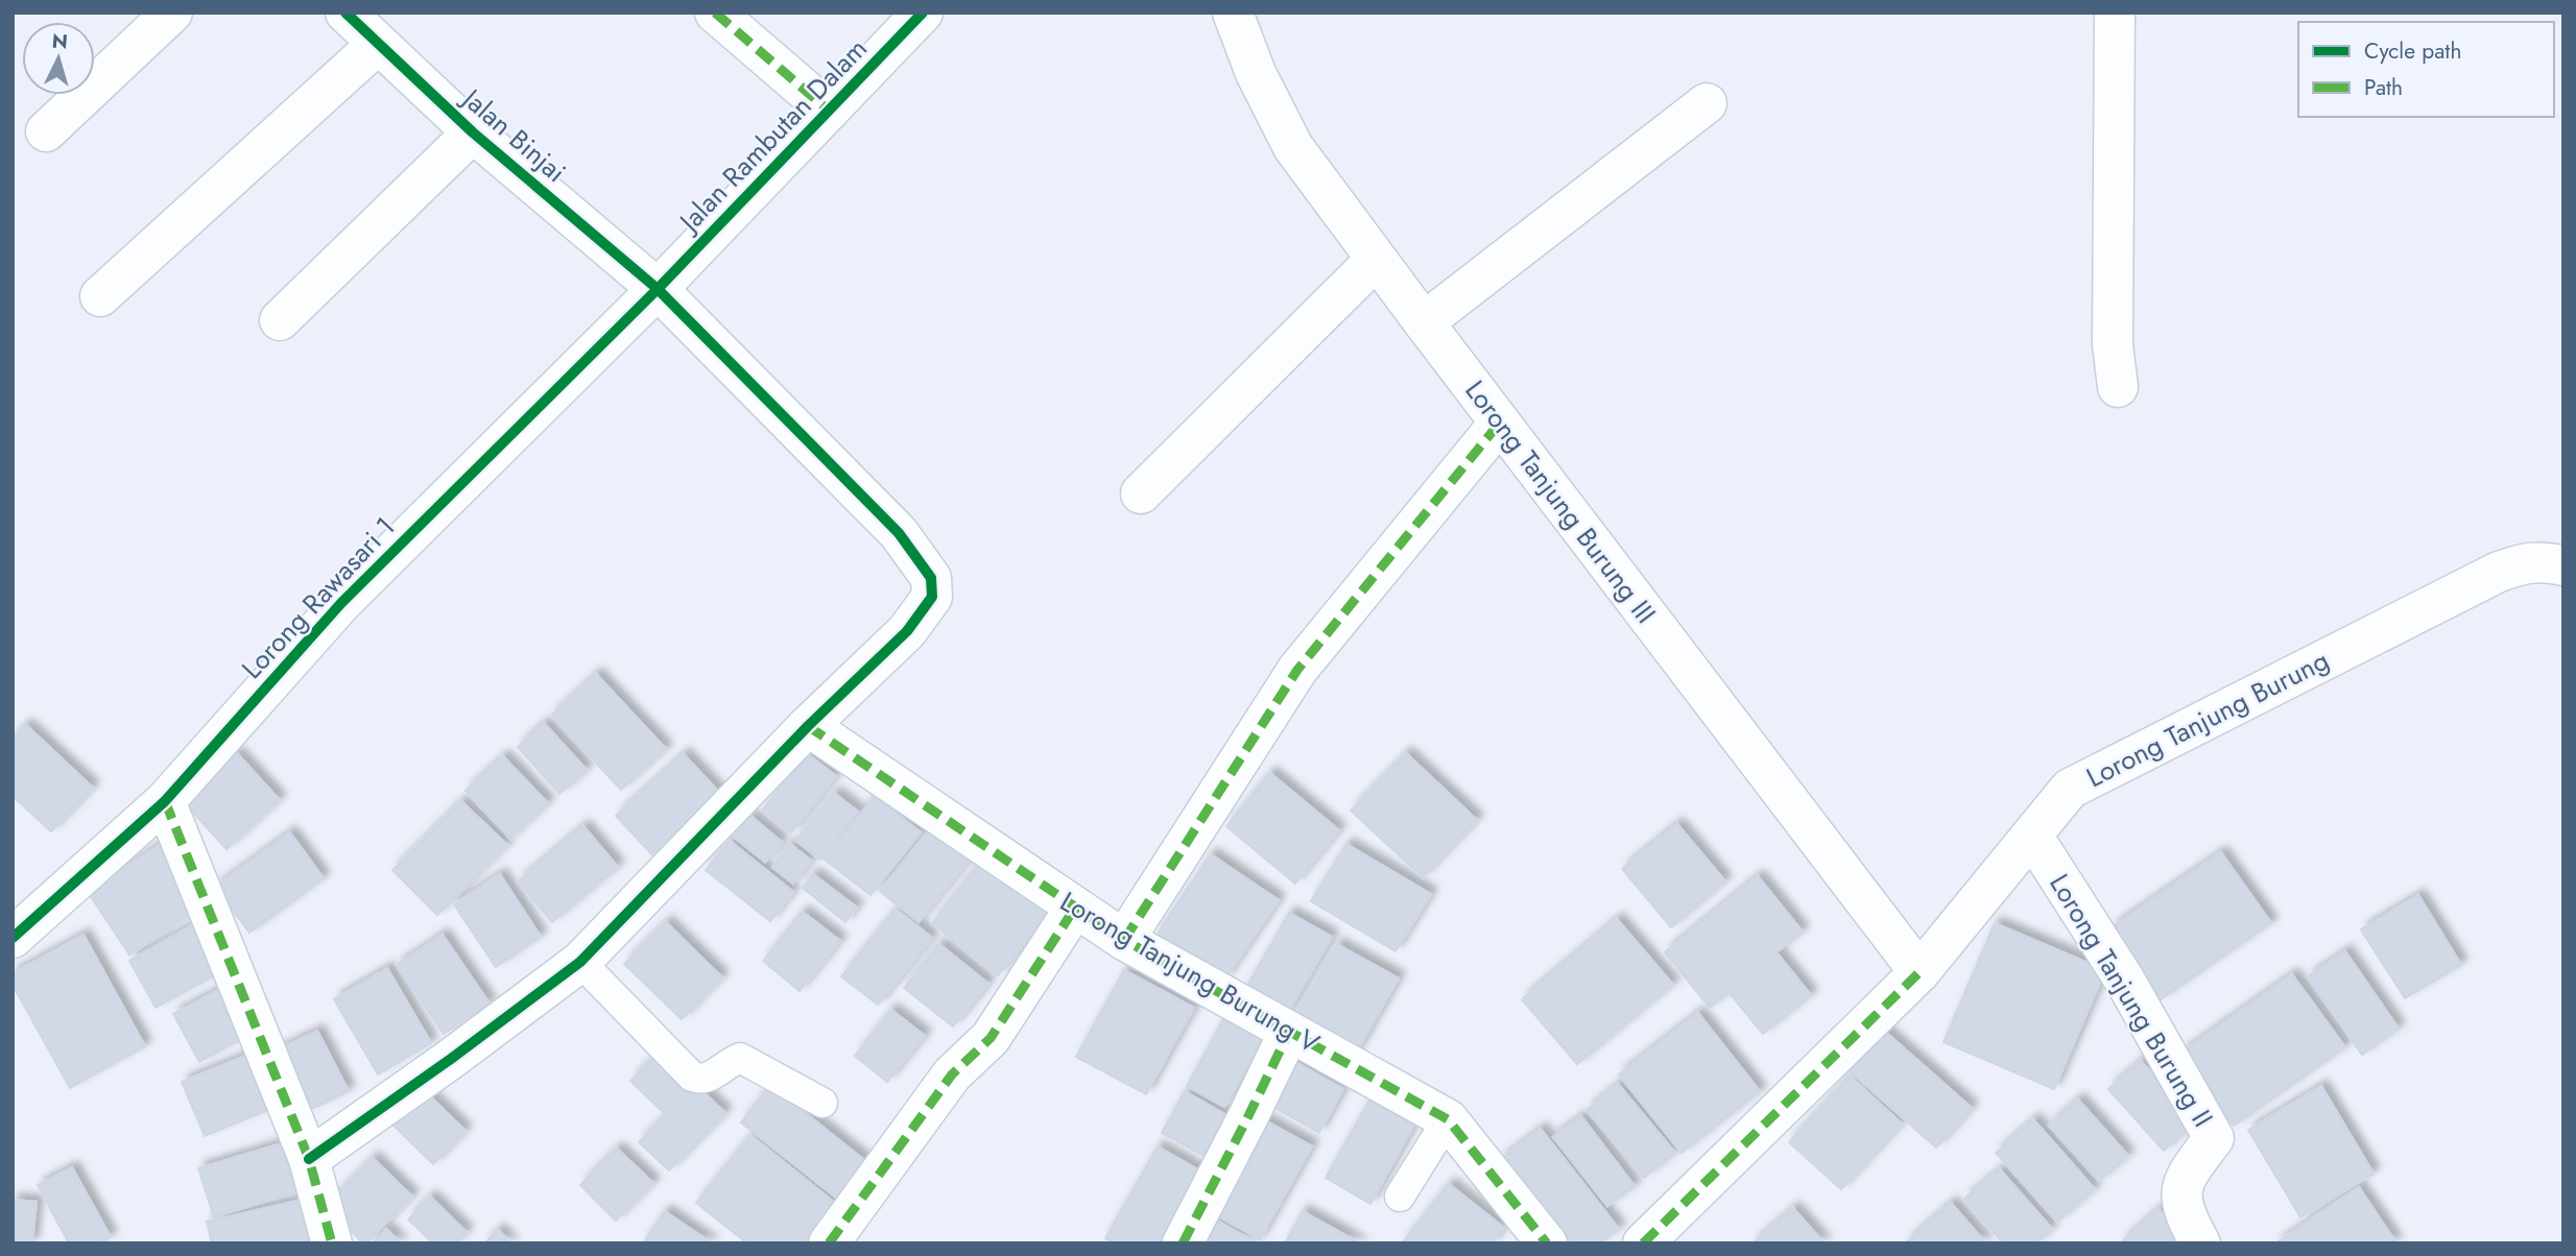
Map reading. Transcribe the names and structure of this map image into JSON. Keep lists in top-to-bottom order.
{
  "streets": {
    "street": [
      "Jalan Rambutan Dalam",
      "Jalan Binjai",
      "Lorong Tanjung Burung III",
      "Lorong Rawasari 1",
      "Lorong Tanjung Burung",
      "Lorong Tanjung Burung V",
      "Lorong Tanjung Burung II"
    ]
  },
  "crossings": [
    ["Jalan Rambutan Dalam", "Jalan Binjai"],
    ["Jalan Rambutan Dalam", "Lorong Rawasari 1"],
    ["Jalan Binjai", "Lorong Rawasari 1"],
    ["Jalan Binjai", "Lorong Tanjung Burung V"],
    ["Lorong Tanjung Burung III", "Lorong Tanjung Burung"],
    ["Lorong Tanjung Burung", "Lorong Tanjung Burung II"]
  ],
  "legend": ["Cycle path", "Path"],
  "north": "top"
}
